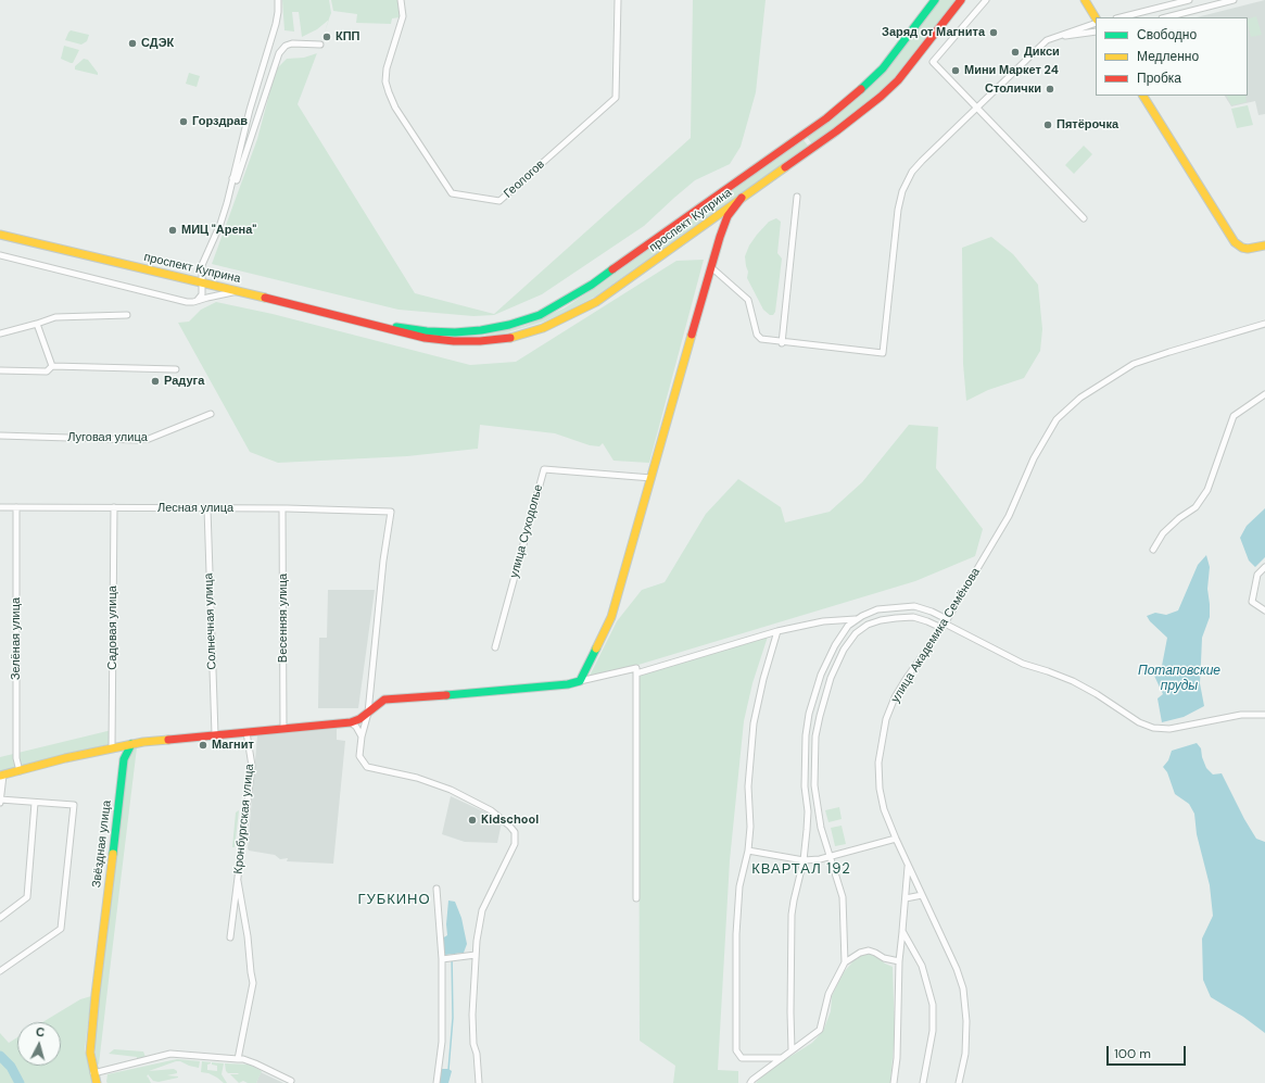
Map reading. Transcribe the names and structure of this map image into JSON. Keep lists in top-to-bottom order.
{
  "streets": {
    "main road": ["проспект Куприна", "Звёздная улица"],
    "street": [
      "Геологов",
      "Луговая улица",
      "Лесная улица",
      "улица Суходолье",
      "Весенняя улица",
      "Солнечная улица",
      "Садовая улица",
      "улица Академика Семёнова",
      "Зелёная улица",
      "Кронбургская улица"
    ]
  },
  "crossings": [
    ["Лесная улица", "Весенняя улица"],
    ["Лесная улица", "Солнечная улица"],
    ["Лесная улица", "Садовая улица"],
    ["Лесная улица", "Зелёная улица"]
  ],
  "districts": ["КВАРТАЛ 192", "ГУБКИНО"],
  "water": ["Потаповские пруды"],
  "places": [
    "Заряд от Магнита",
    "КПП",
    "СДЭК",
    "Дикси",
    "Мини Маркет 24",
    "Столички",
    "Горздрав",
    "Пятёрочка",
    "МИЦ \"Арена\"",
    "Радуга",
    "Магнит",
    "Kidschool"
  ],
  "legend": ["Свободно", "Медленно", "Пробка"],
  "scale_bar": "100 m",
  "north": "top"
}
